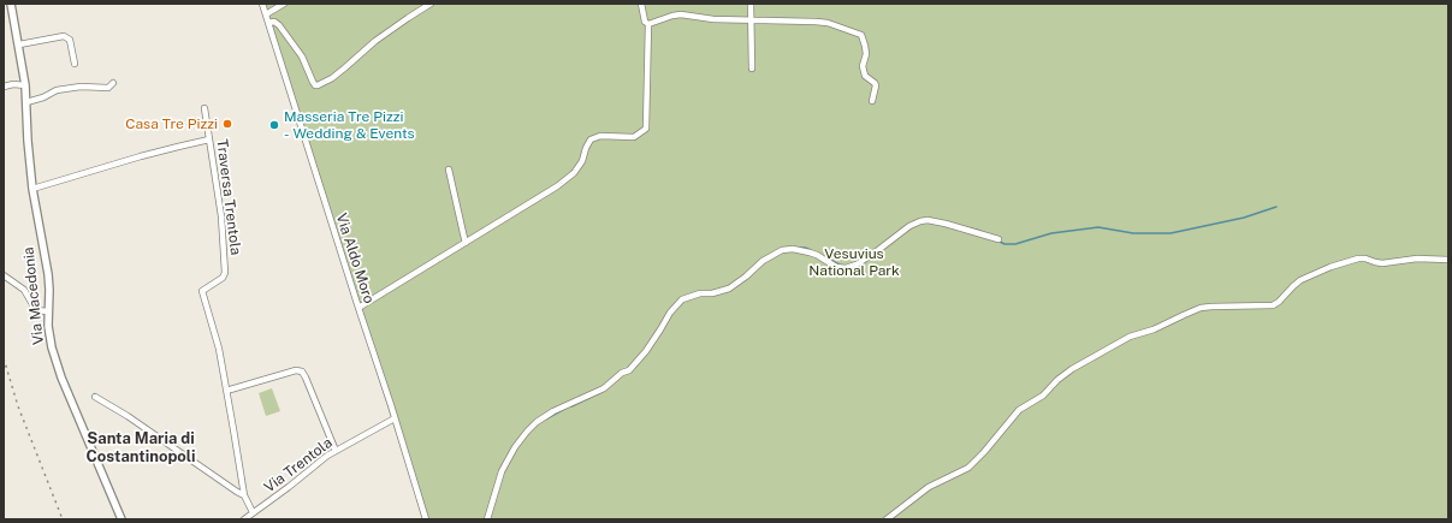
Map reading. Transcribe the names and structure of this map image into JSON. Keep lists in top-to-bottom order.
{
  "streets": {
    "main road": ["Via Macedonia"],
    "street": ["Traversa Trentola", "Via Aldo Moro", "Via Trentola"]
  },
  "crossings": [
    ["Traversa Trentola", "Via Trentola"],
    ["Via Aldo Moro", "Via Trentola"]
  ],
  "districts": ["Santa Maria di Costantinopoli"],
  "parks": ["Vesuvius National Park"],
  "places": ["Casa Tre Pizzi", "Masseria Tre Pizzi - Wedding & Events"]
}
